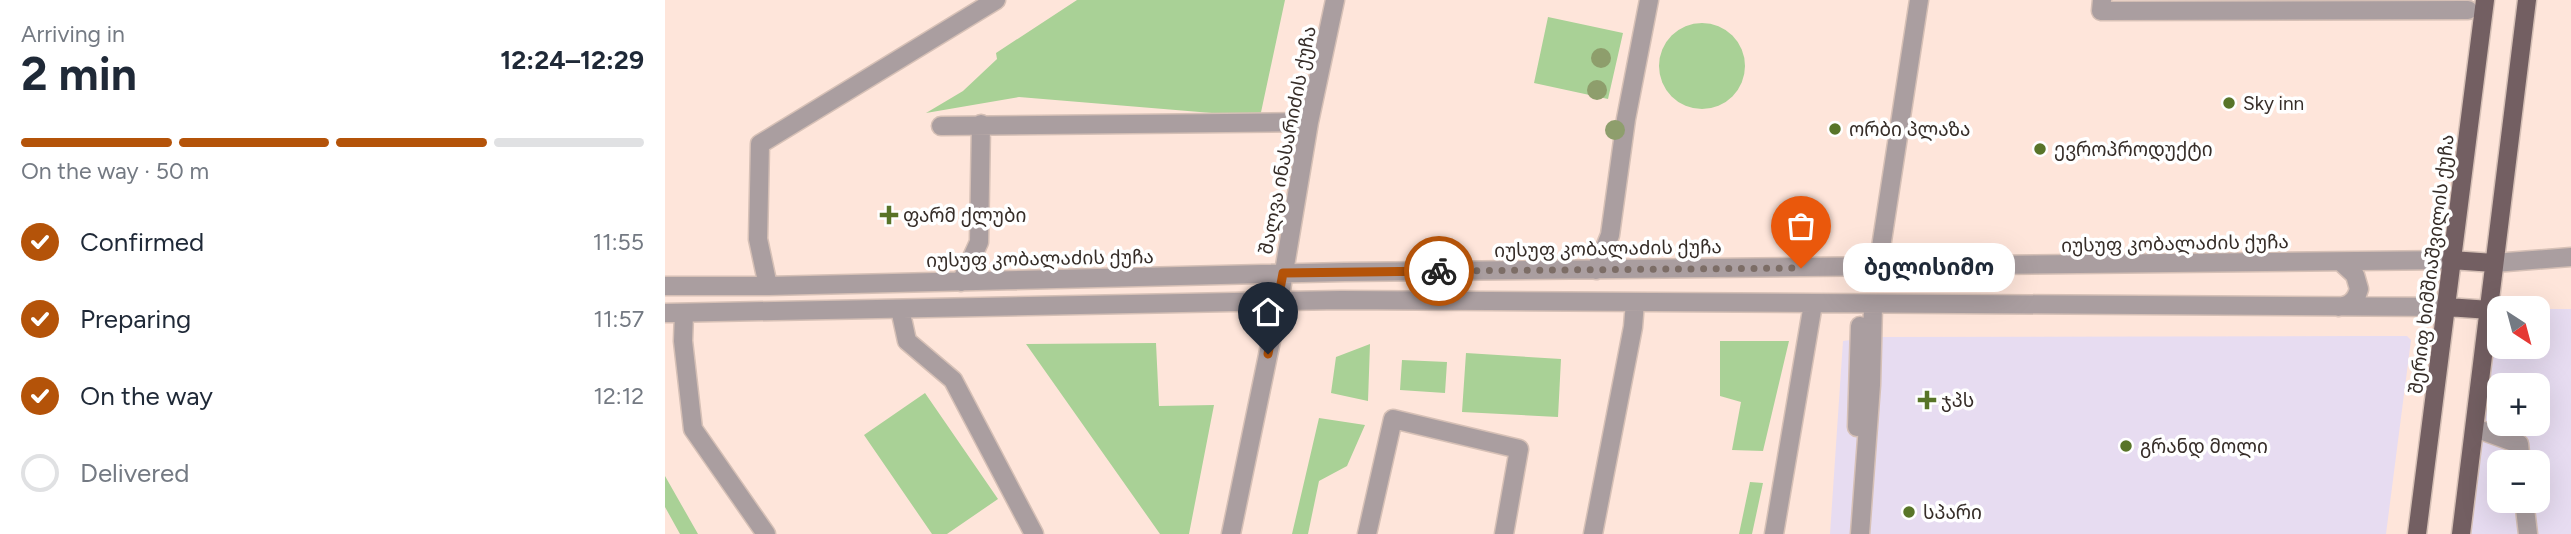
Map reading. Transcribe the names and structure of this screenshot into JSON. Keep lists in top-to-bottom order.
{
  "streets": {
    "main road": ["იუსუფ კობალაძის ქუჩა", "შერიფ ხიმშიაშვილის ქუჩა"],
    "street": ["შალვა ინასარიძის ქუჩა"]
  },
  "crossings": [
    ["შალვა ინასარიძის ქუჩა", "იუსუფ კობალაძის ქუჩა"],
    ["იუსუფ კობალაძის ქუჩა", "შერიფ ხიმშიაშვილის ქუჩა"]
  ],
  "places": {
    "other": [
      "Sky inn",
      "ორბი პლაზა",
      "ევროპროდუქტი",
      "ბელისიმო",
      "გრანდ მოლი",
      "სპარი"
    ],
    "health": ["ფარმ ქლუბი", "ჯპს"]
  },
  "north": "bottom right",
  "page": {
    "heading": ["2 min", "Arriving in", "12:24–12:29"],
    "bar": "On the way · 50 m",
    "list": [
      ["Confirmed", "11:55"],
      ["Preparing", "11:57"],
      ["On the way", "12:12"],
      "Delivered"
    ],
    "bubble": "ბელისიმო",
    "map_buttons": ["+", "−"]
  }
}
